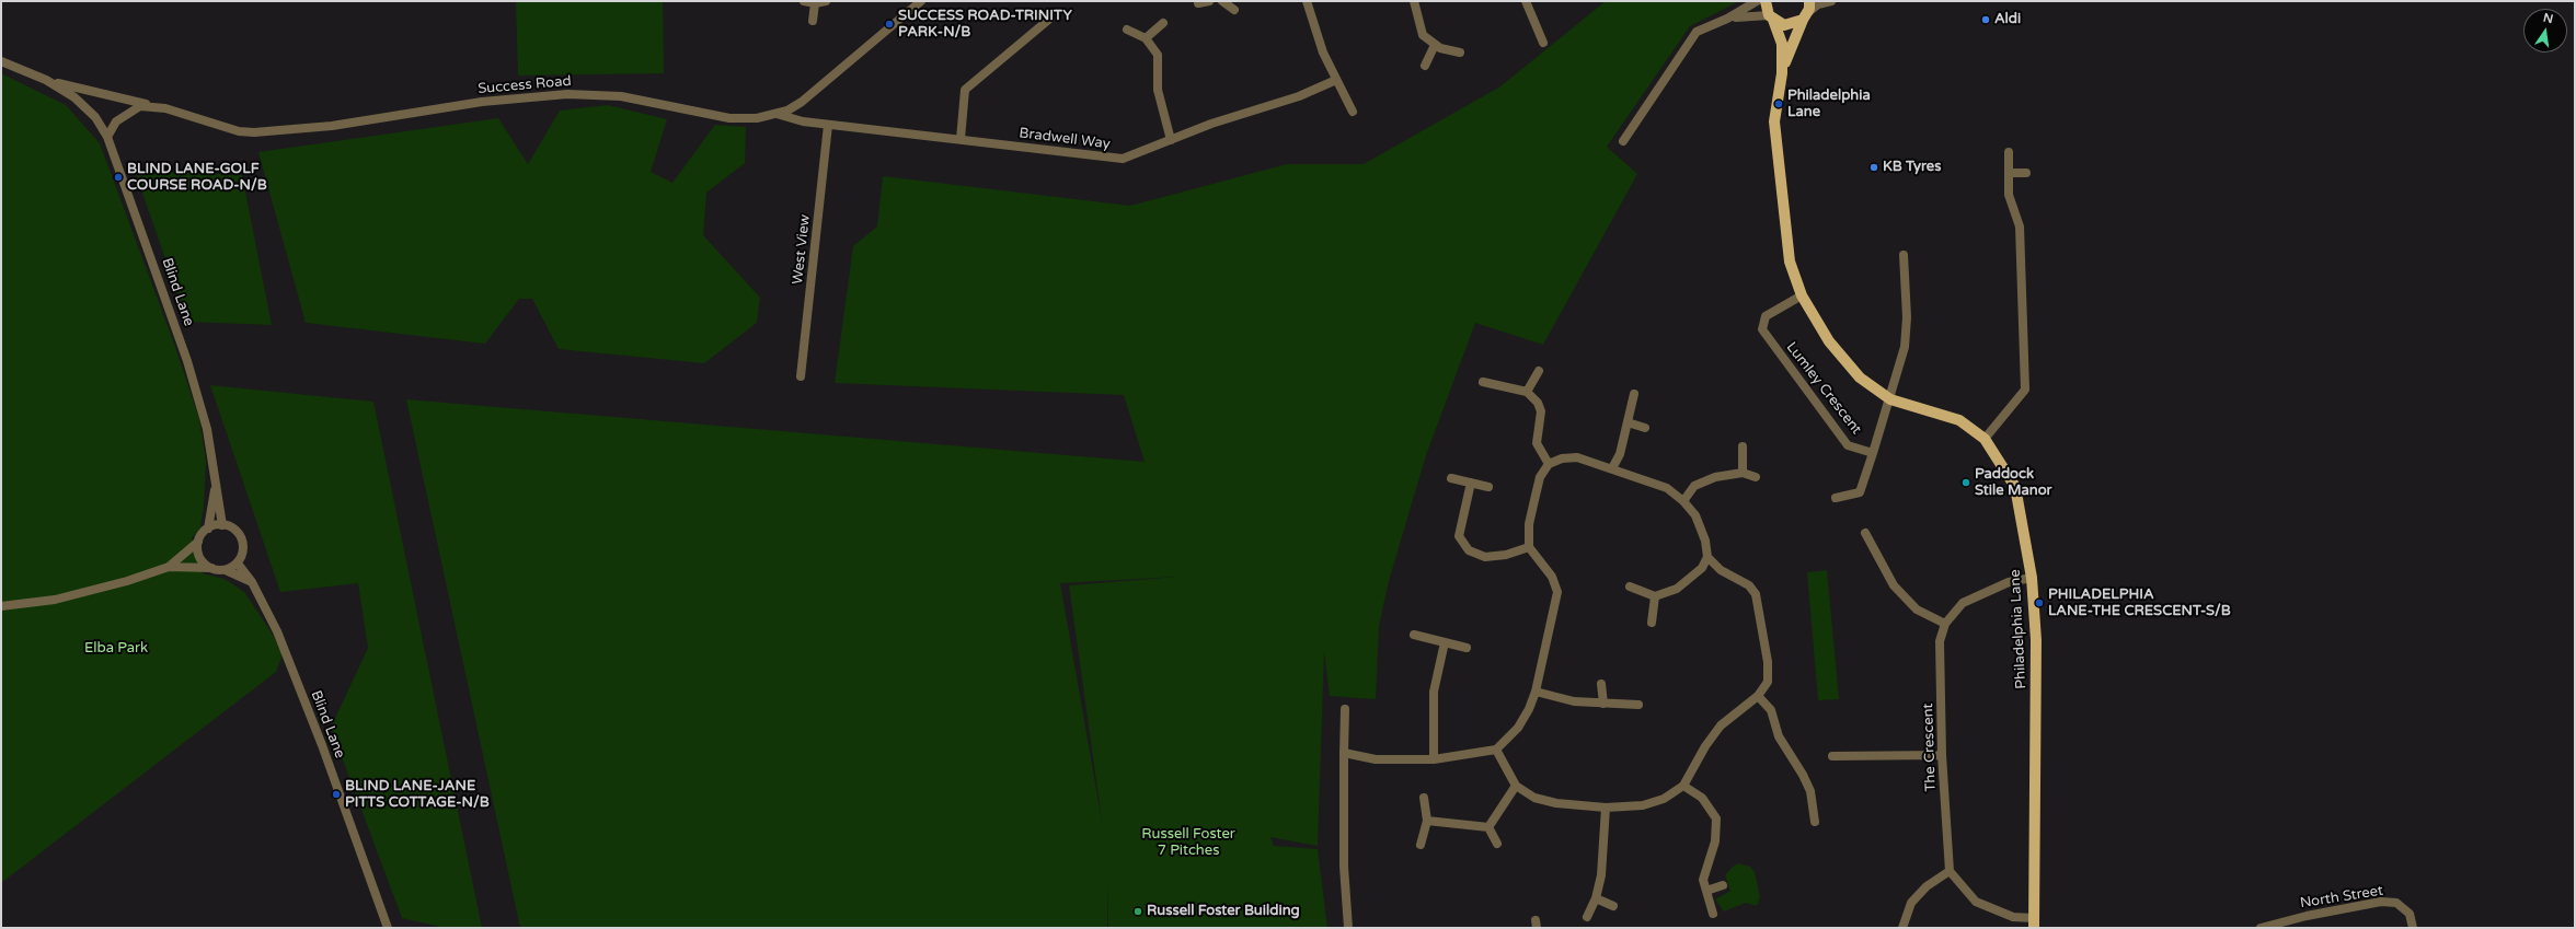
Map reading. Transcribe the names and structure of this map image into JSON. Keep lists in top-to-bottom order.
{
  "streets": {
    "main road": ["Philadelphia Lane"],
    "street": [
      "Success Road",
      "Bradwell Way",
      "West View",
      "Blind Lane",
      "Lumley Crescent",
      "The Crescent",
      "North Street"
    ]
  },
  "crossings": [
    ["Success Road", "Bradwell Way"],
    ["Success Road", "Blind Lane"],
    ["Bradwell Way", "West View"],
    ["Lumley Crescent", "Philadelphia Lane"],
    ["Philadelphia Lane", "The Crescent"]
  ],
  "parks": ["Elba Park", "Russell Foster 7 Pitches"],
  "places": [
    "Aldi",
    "SUCCESS ROAD-TRINITY PARK-N/B",
    "Philadelphia Lane",
    "KB Tyres",
    "BLIND LANE-GOLF COURSE ROAD-N/B",
    "Paddock Stile Manor",
    "PHILADELPHIA LANE-THE CRESCENT-S/B",
    "BLIND LANE-JANE PITTS COTTAGE-N/B",
    "Russell Foster Building"
  ],
  "north": "top"
}
